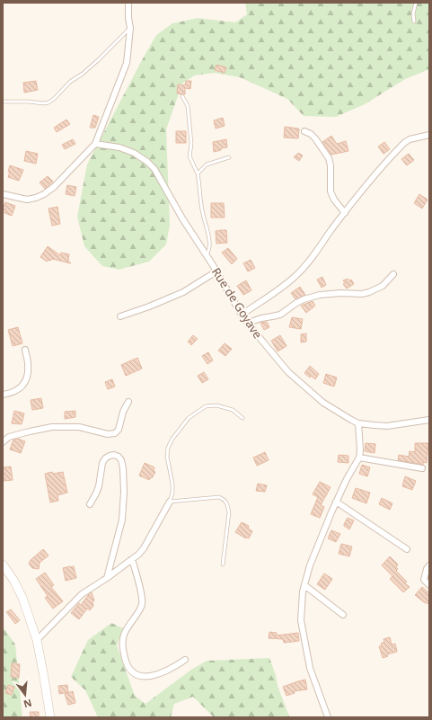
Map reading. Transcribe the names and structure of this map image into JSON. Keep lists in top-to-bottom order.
{
  "streets": {
    "street": ["Rue de Goyave"]
  },
  "north": "bottom"
}
